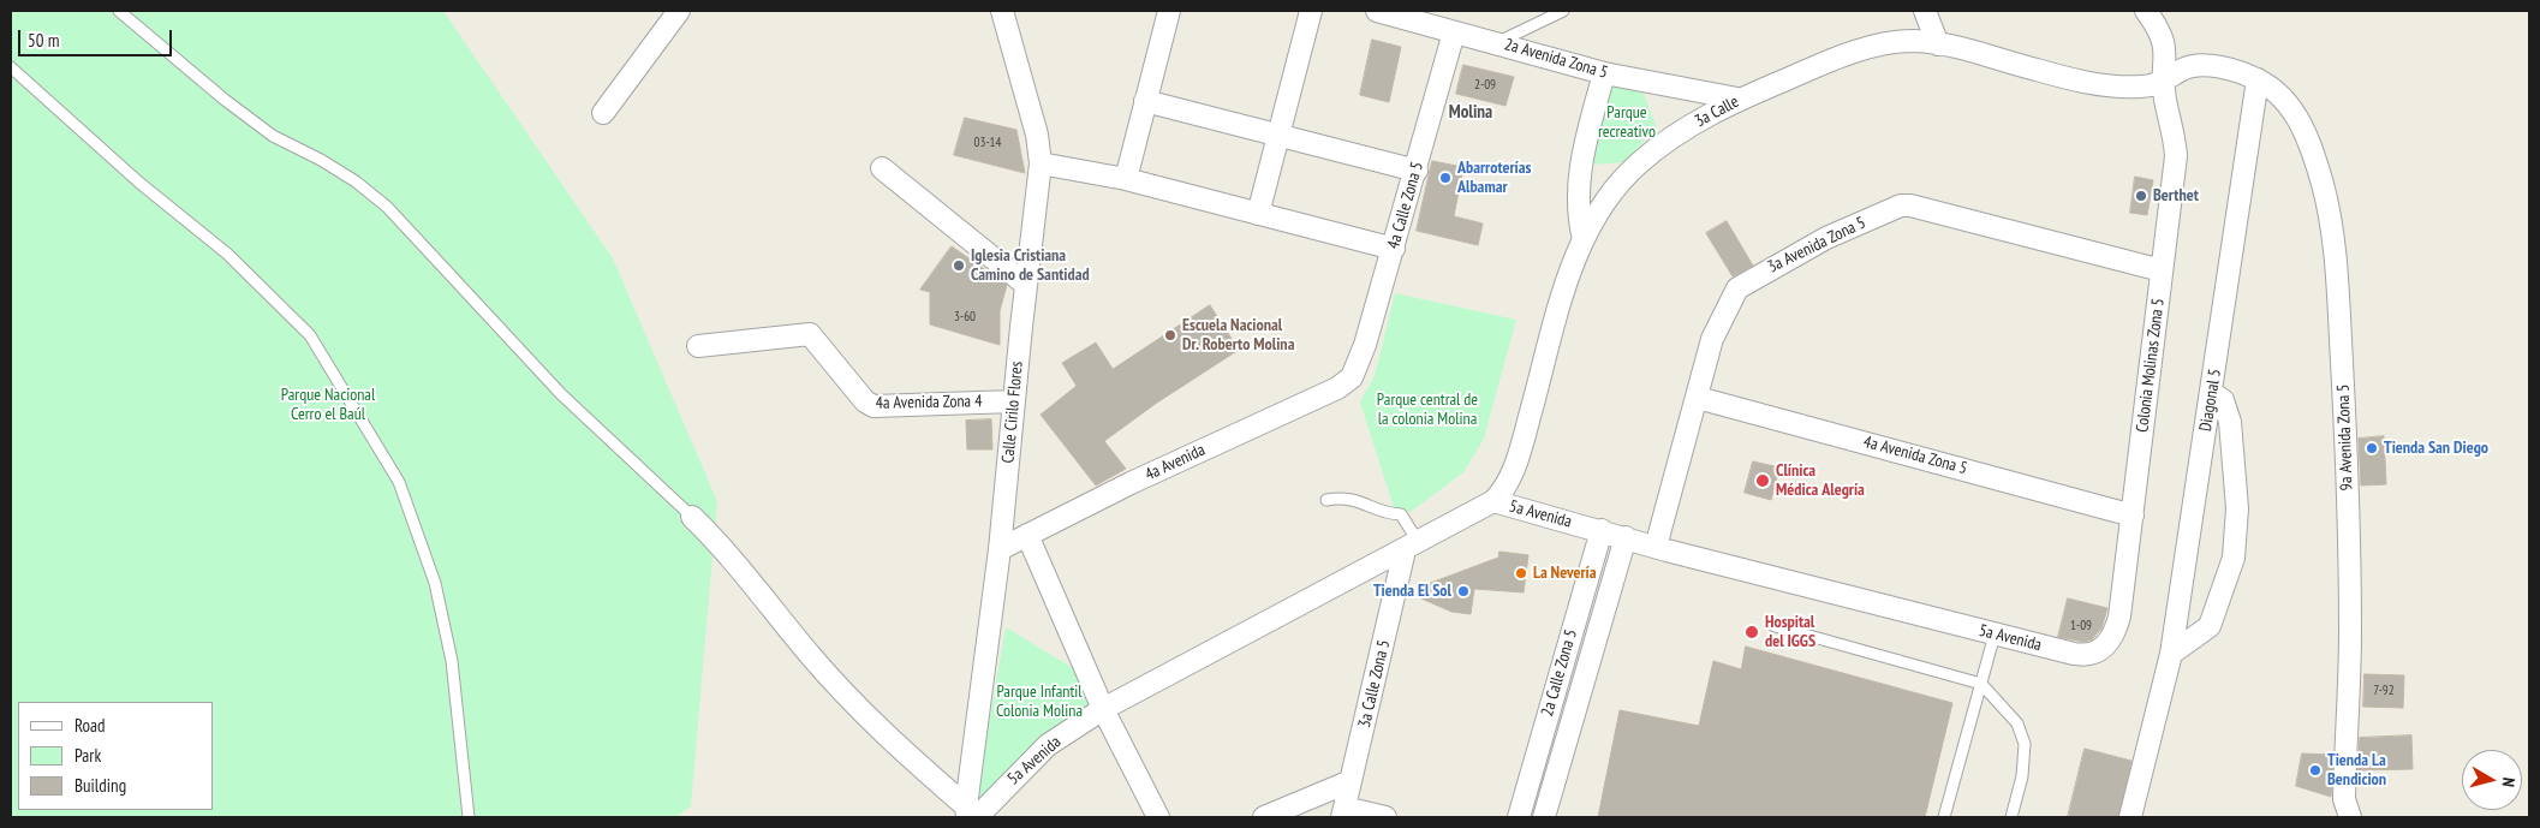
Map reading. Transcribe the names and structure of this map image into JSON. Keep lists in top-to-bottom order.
{
  "streets": {
    "street": [
      "2a Avenida Zona 5",
      "3a Calle",
      "4a Calle Zona 5",
      "3a Avenida Zona 5",
      "Colonia Molinas Zona 5",
      "Diagonal 5",
      "4a Avenida Zona 4",
      "Calle Cirilo Flores",
      "9a Avenida Zona 5",
      "4a Avenida Zona 5",
      "4a Avenida",
      "5a Avenida",
      "2a Calle Zona 5",
      "3a Calle Zona 5"
    ]
  },
  "crossings": [
    ["2a Avenida Zona 5", "3a Calle"],
    ["2a Avenida Zona 5", "4a Calle Zona 5"],
    ["3a Calle", "Colonia Molinas Zona 5"],
    ["3a Calle", "5a Avenida"],
    ["4a Calle Zona 5", "4a Avenida"],
    ["3a Avenida Zona 5", "Colonia Molinas Zona 5"],
    ["3a Avenida Zona 5", "4a Avenida Zona 5"],
    ["3a Avenida Zona 5", "5a Avenida"],
    ["Colonia Molinas Zona 5", "4a Avenida Zona 5"],
    ["Colonia Molinas Zona 5", "5a Avenida"],
    ["Diagonal 5", "9a Avenida Zona 5"],
    ["4a Avenida Zona 4", "Calle Cirilo Flores"],
    ["Calle Cirilo Flores", "4a Avenida"],
    ["Calle Cirilo Flores", "5a Avenida"],
    ["5a Avenida", "2a Calle Zona 5"],
    ["5a Avenida", "3a Calle Zona 5"]
  ],
  "districts": ["Molina"],
  "parks": [
    "Parque recreativo",
    "Parque Nacional Cerro el Baúl",
    "Parque central de la colonia Molina",
    "Parque Infantil Colonia Molina"
  ],
  "places": [
    "Abarroterías Albamar",
    "Berthet",
    "Iglesia Cristiana Camino de Santidad",
    "Escuela Nacional Dr. Roberto Molina",
    "Tienda San Diego",
    "Clínica Médica Alegría",
    "La Nevería",
    "Tienda El Sol",
    "Hospital del IGGS",
    "Tienda La Bendicion"
  ],
  "house_numbers": [
    "2-09",
    "03-14",
    "3-60",
    "1-09",
    "7-92"
  ],
  "legend": ["Road", "Park", "Building"],
  "scale_bar": "50 m",
  "north": "right"
}
